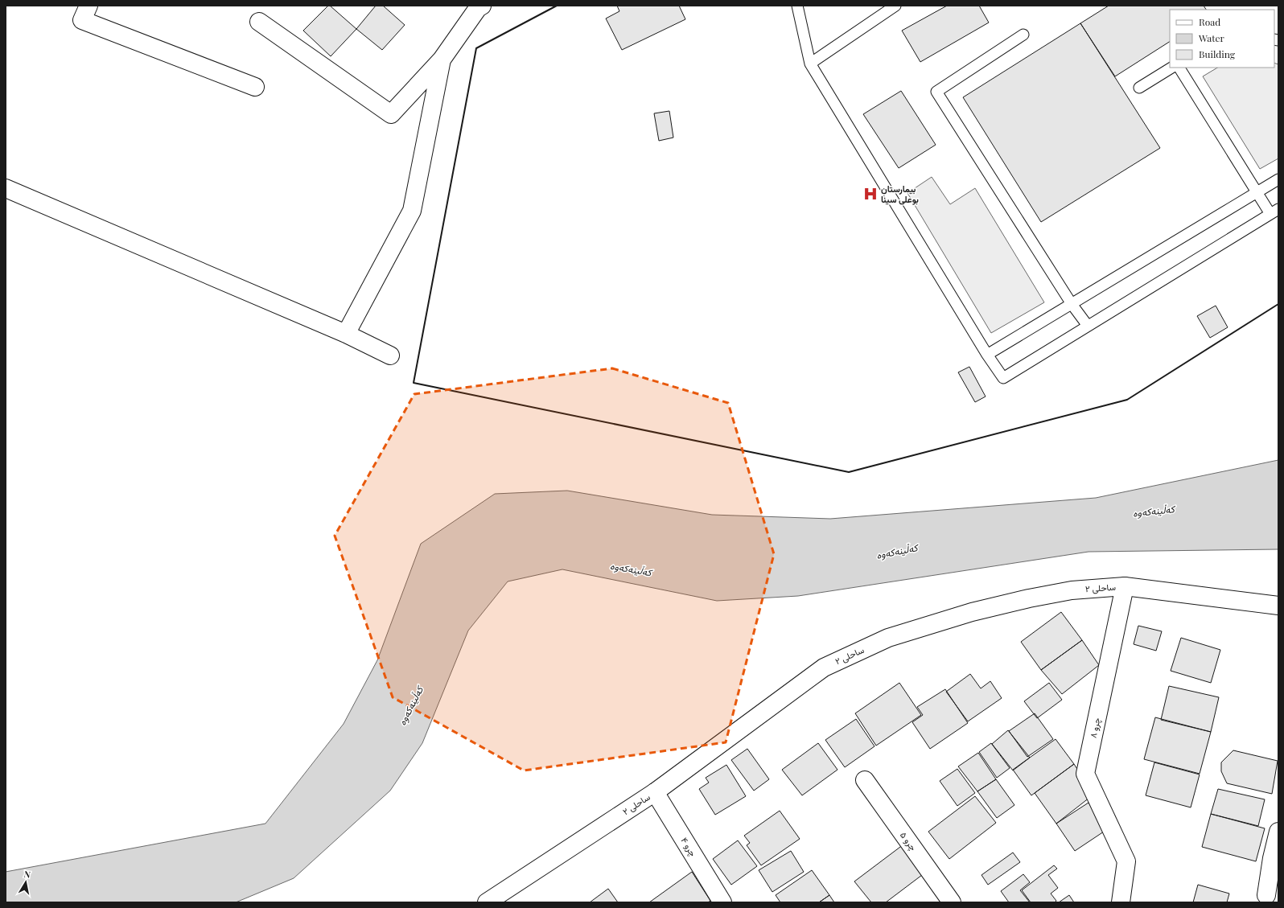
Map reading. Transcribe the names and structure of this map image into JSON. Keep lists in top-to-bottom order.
{
  "streets": {
    "street": [
      "ساحلی ۲",
      "چرو ۸",
      "چرو ۵",
      "چرو ۴"
    ]
  },
  "crossings": [
    ["ساحلی ۲", "چرو ۸"],
    ["ساحلی ۲", "چرو ۴"]
  ],
  "water": ["کەڵینەکەوە"],
  "places": {
    "hospital": ["بیمارستان بوعلی سینا"]
  },
  "legend": ["Road", "Water", "Building"],
  "north": "top"
}
